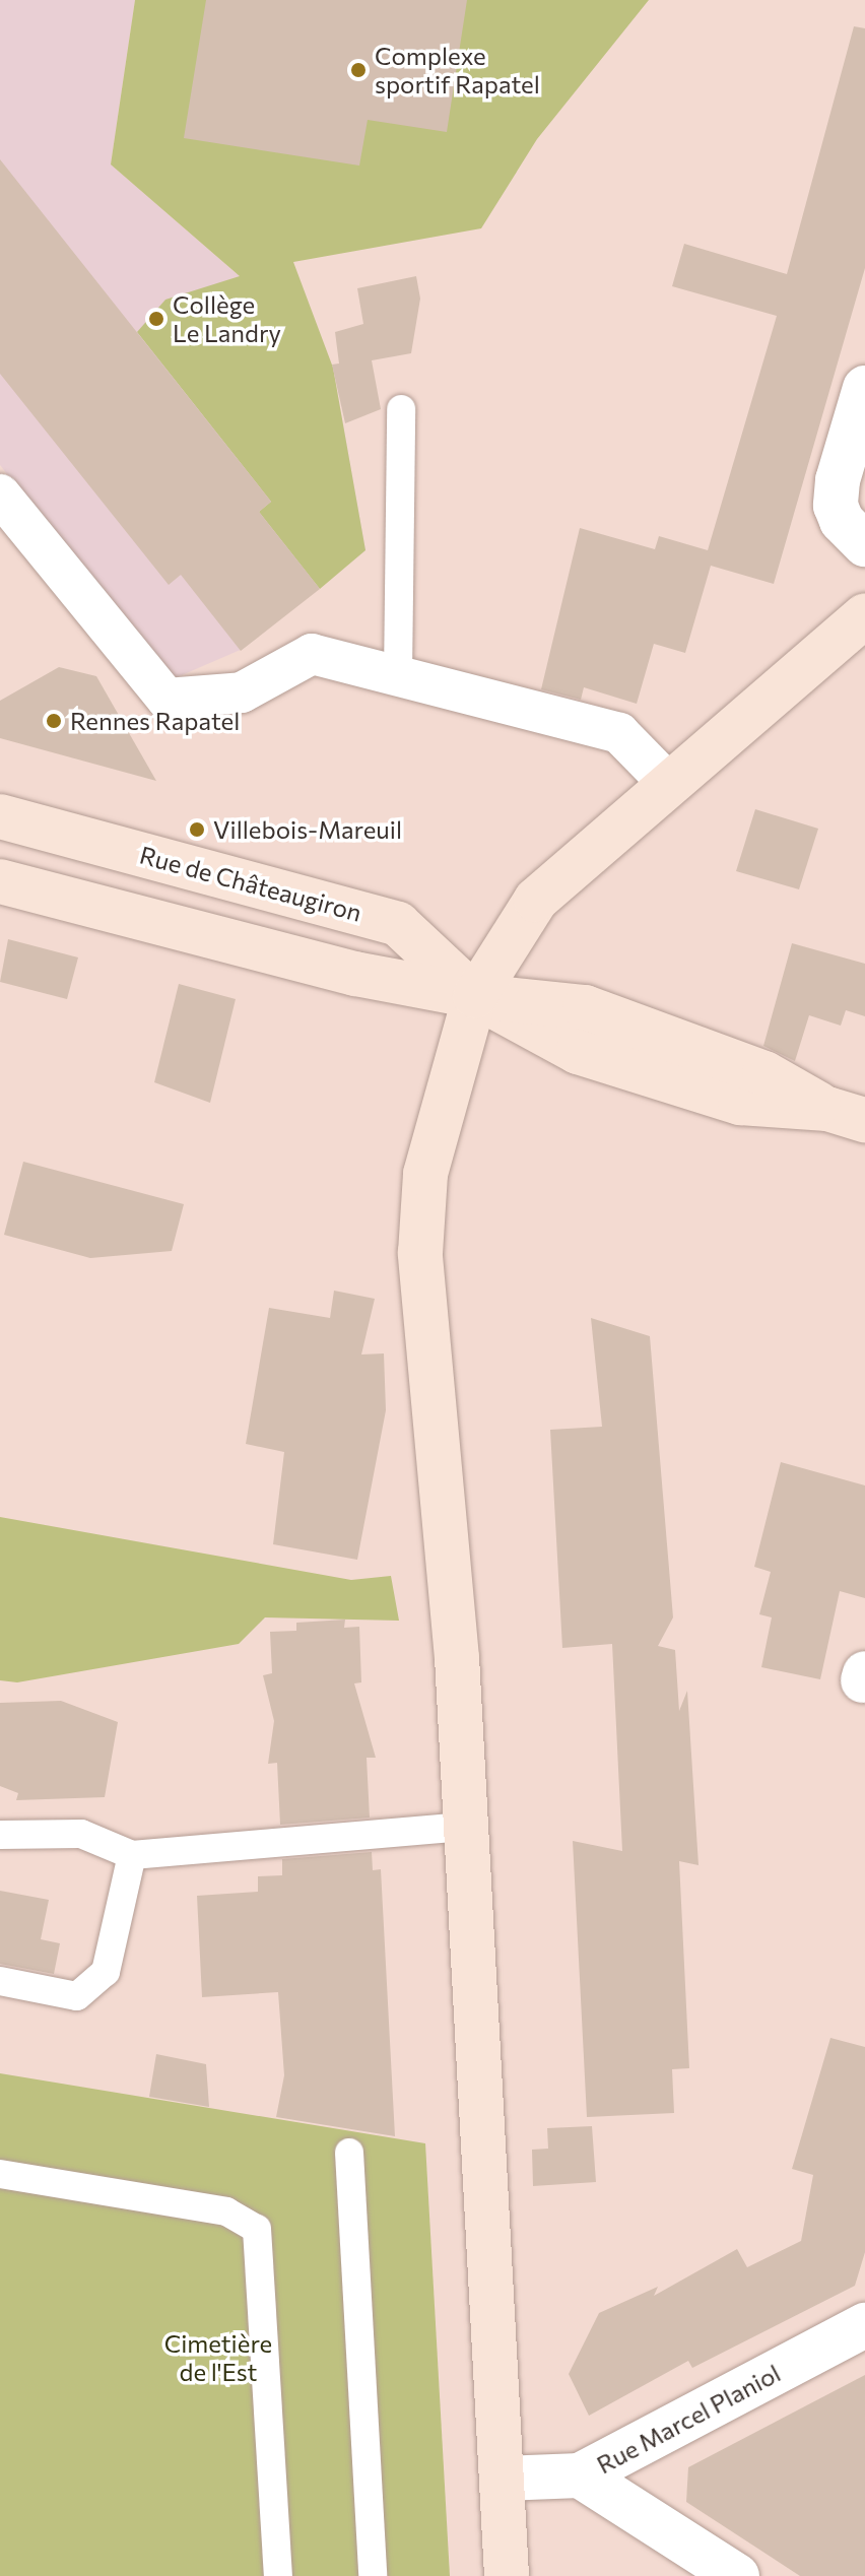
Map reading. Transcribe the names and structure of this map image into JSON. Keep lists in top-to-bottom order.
{
  "streets": {
    "main road": ["Rue de Châteaugiron"],
    "street": ["Rue Marcel Planiol"]
  },
  "parks": ["Cimetière de l'Est"],
  "places": [
    "Complexe sportif Rapatel",
    "Collège Le Landry",
    "Rennes Rapatel",
    "Villebois-Mareuil"
  ]
}
